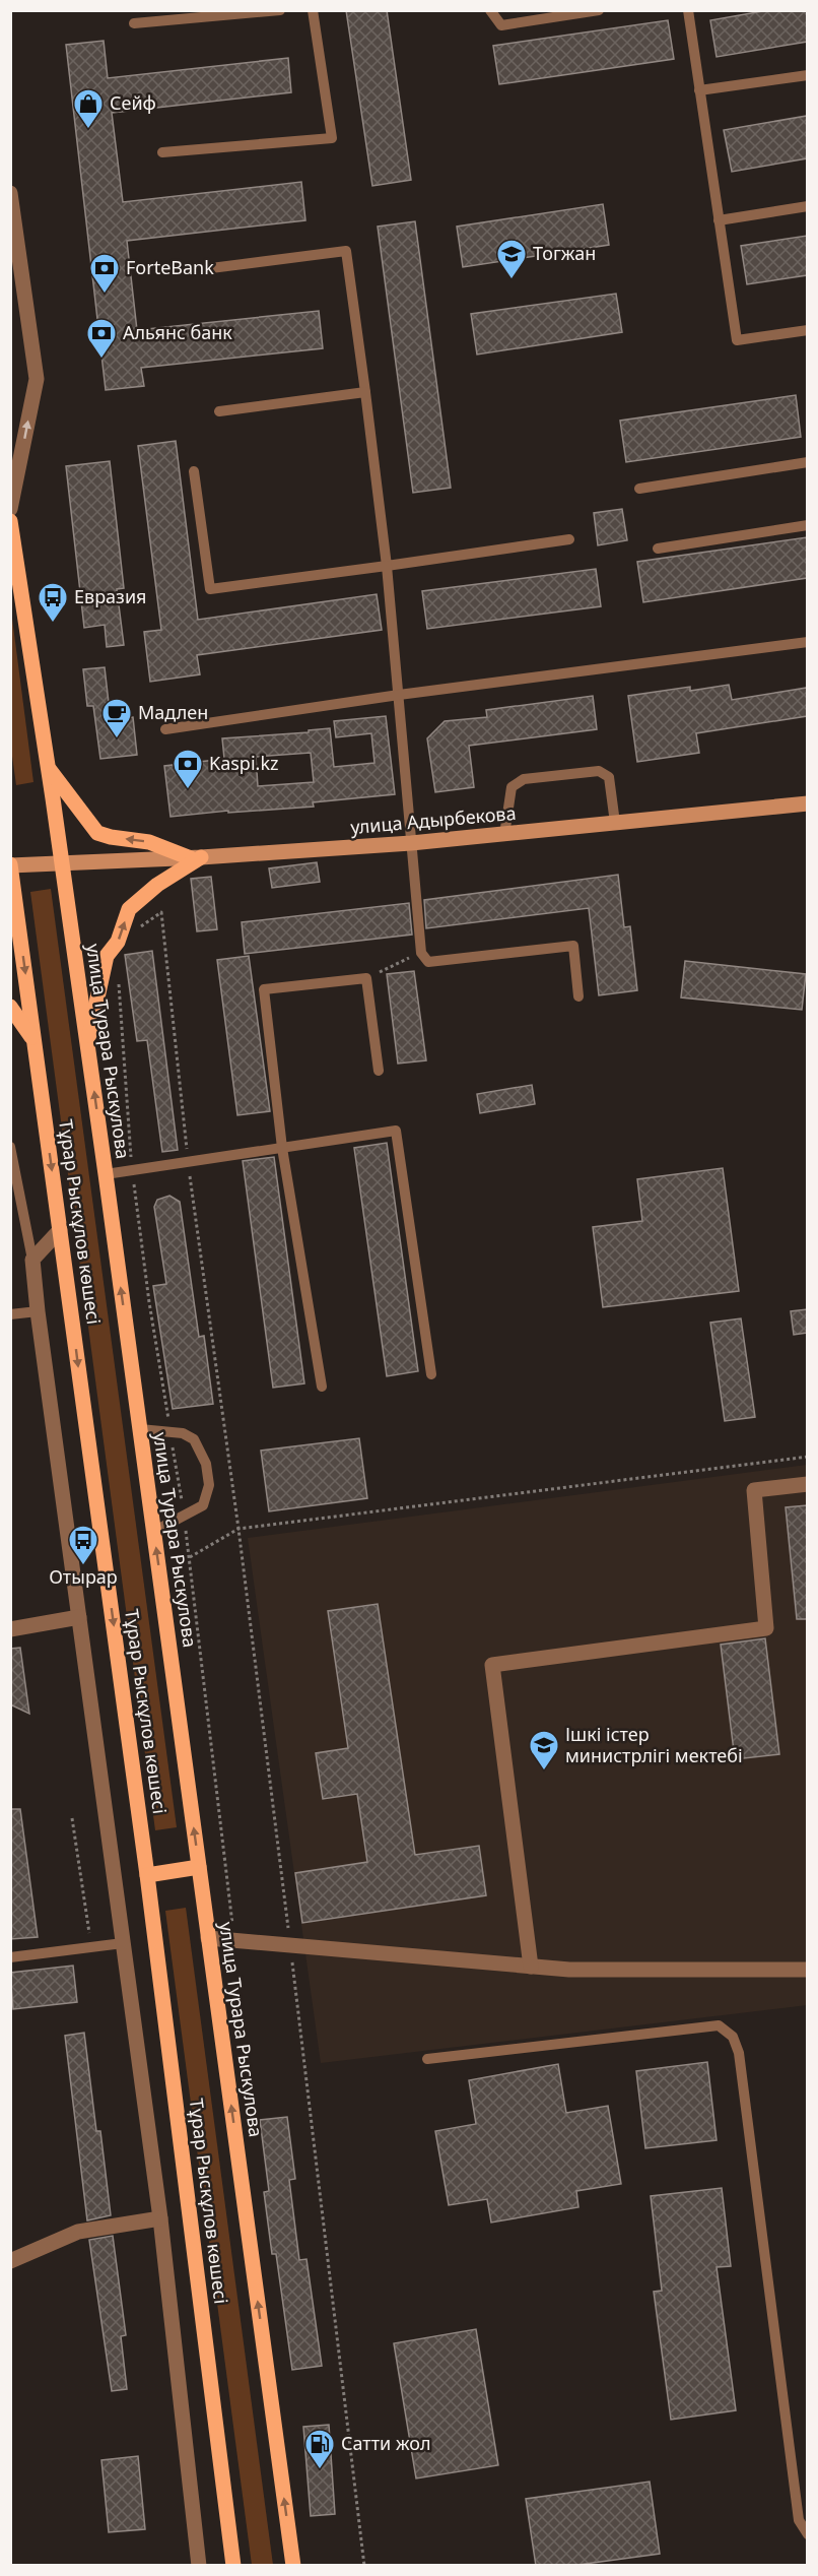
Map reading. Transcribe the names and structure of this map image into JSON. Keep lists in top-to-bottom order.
{
  "streets": {
    "main road": ["улица Адырбекова", "улица Турара Рыскулова", "Тұрар Рыскұлов көшесі"]
  },
  "crossings": [
    ["улица Адырбекова", "улица Турара Рыскулова"],
    ["улица Адырбекова", "Тұрар Рыскұлов көшесі"]
  ],
  "one_way": ["улица Турара Рыскулова", "Тұрар Рыскұлов көшесі"],
  "places": {
    "shop": ["Сейф"],
    "school or university": ["Тогжан", "Ішкі істер министрлігі мектебі"],
    "bank": ["ForteBank", "Альянс банк", "Kaspi.kz"],
    "bus stop": ["Евразия", "Отырар"],
    "cafe": ["Мадлен"],
    "fuel station": ["Сатти жол"]
  }
}
